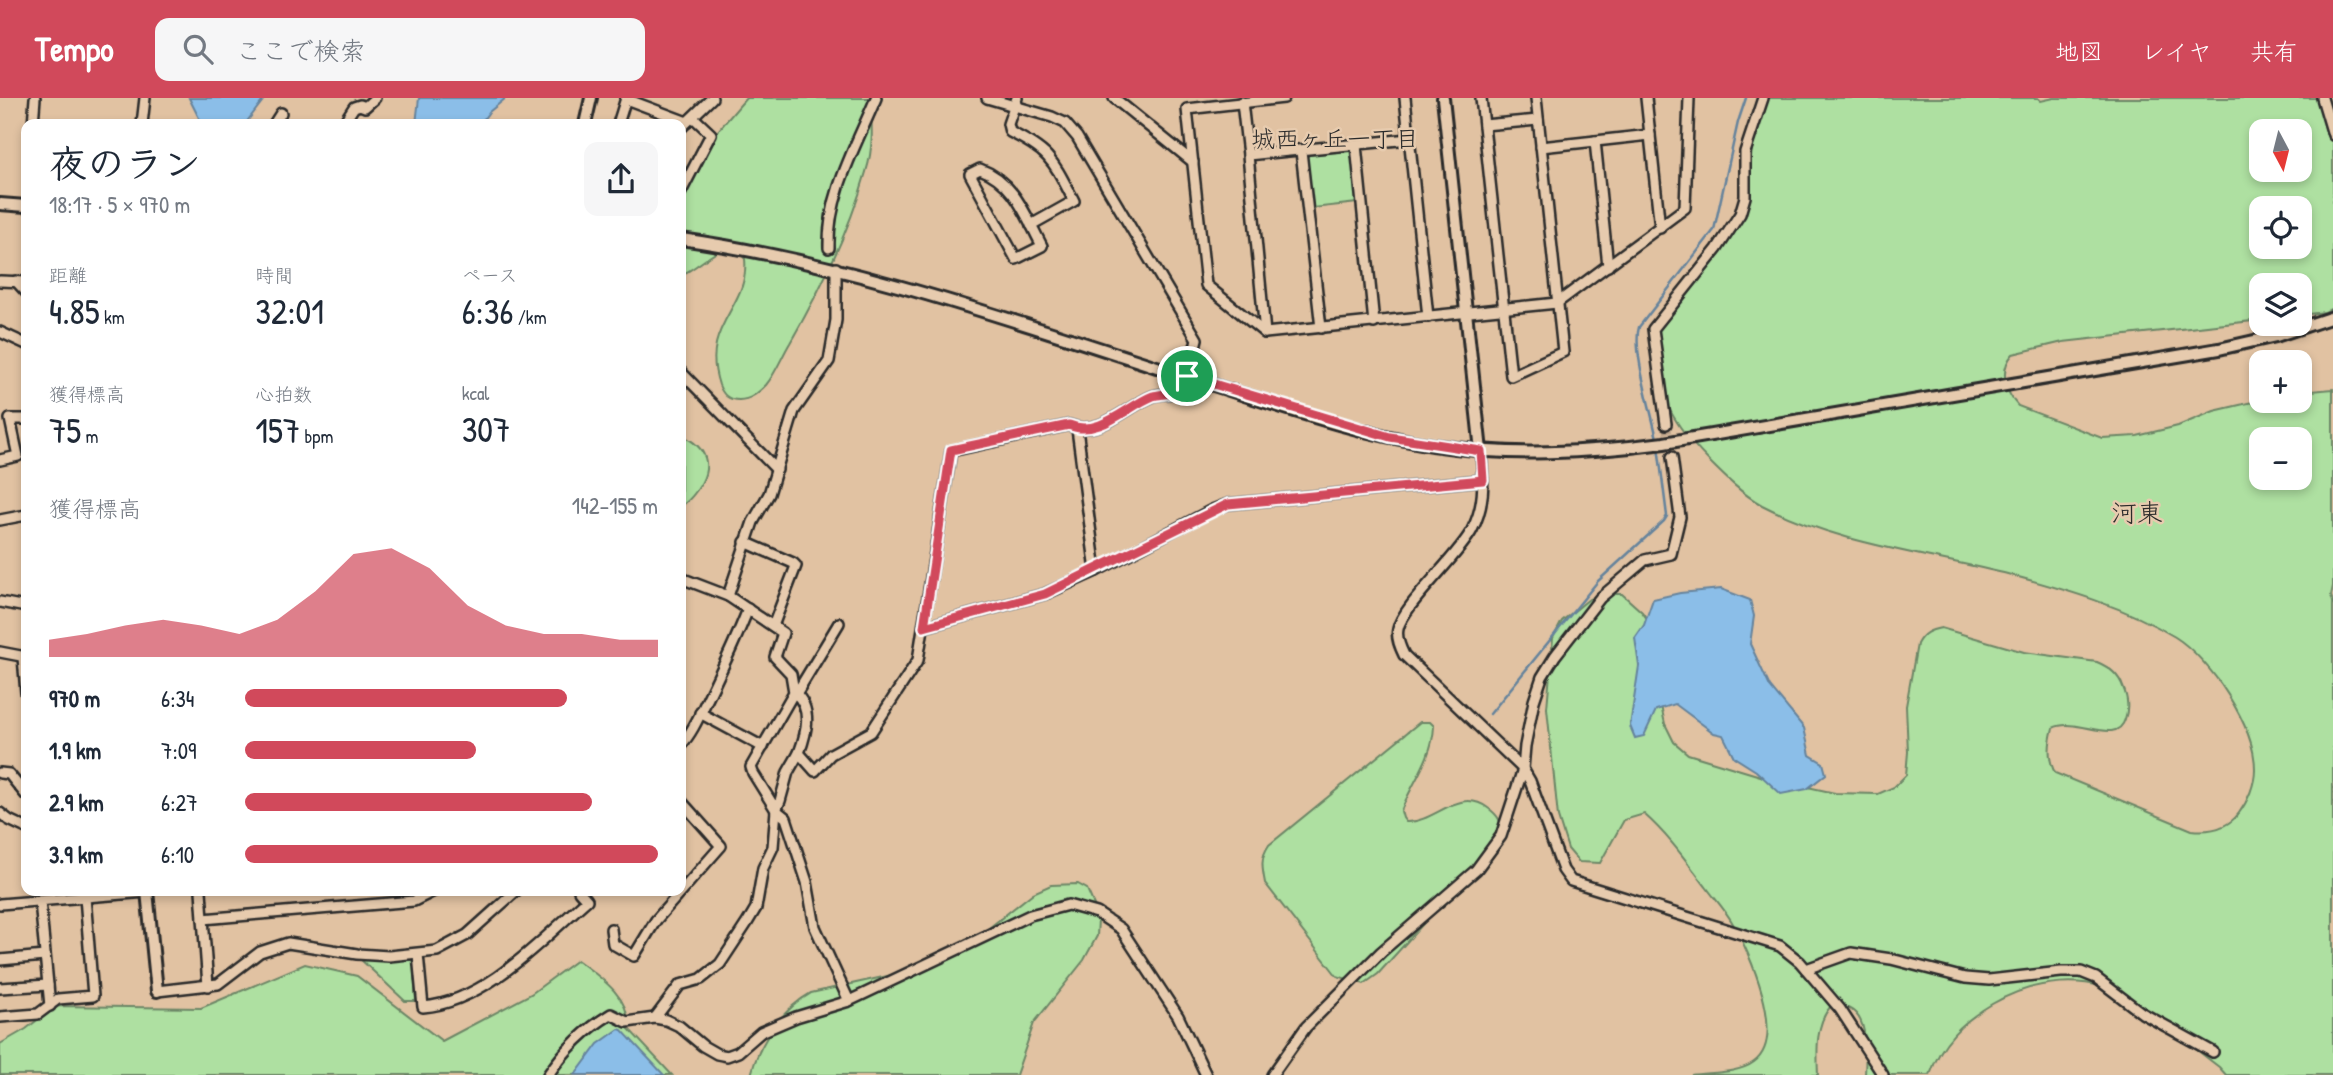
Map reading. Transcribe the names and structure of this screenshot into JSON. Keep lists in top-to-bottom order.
{
  "districts": ["城西ヶ丘一丁目", "河東"],
  "north": "bottom",
  "page": {
    "header": "Tempo",
    "search": "ここで検索",
    "nav": ["地図", "レイヤ", "共有"],
    "map_buttons": ["+", "−"],
    "heading": ["夜のラン", "18:17 · 5 × 970 m"],
    "stats": [
      ["距離", "4.85 km"],
      ["時間", "32:01"],
      ["ペース", "6:36 /km"],
      ["獲得標高", "75 m"],
      ["心拍数", "157 bpm"],
      ["kcal", "307"]
    ],
    "chart": ["獲得標高", "142–155 m"],
    "list": [
      {
        "name": "970 m",
        "note": "6:34"
      },
      {
        "name": "1.9 km",
        "note": "7:09"
      },
      {
        "name": "2.9 km",
        "note": "6:27"
      },
      {
        "name": "3.9 km",
        "note": "6:10"
      }
    ]
  }
}
